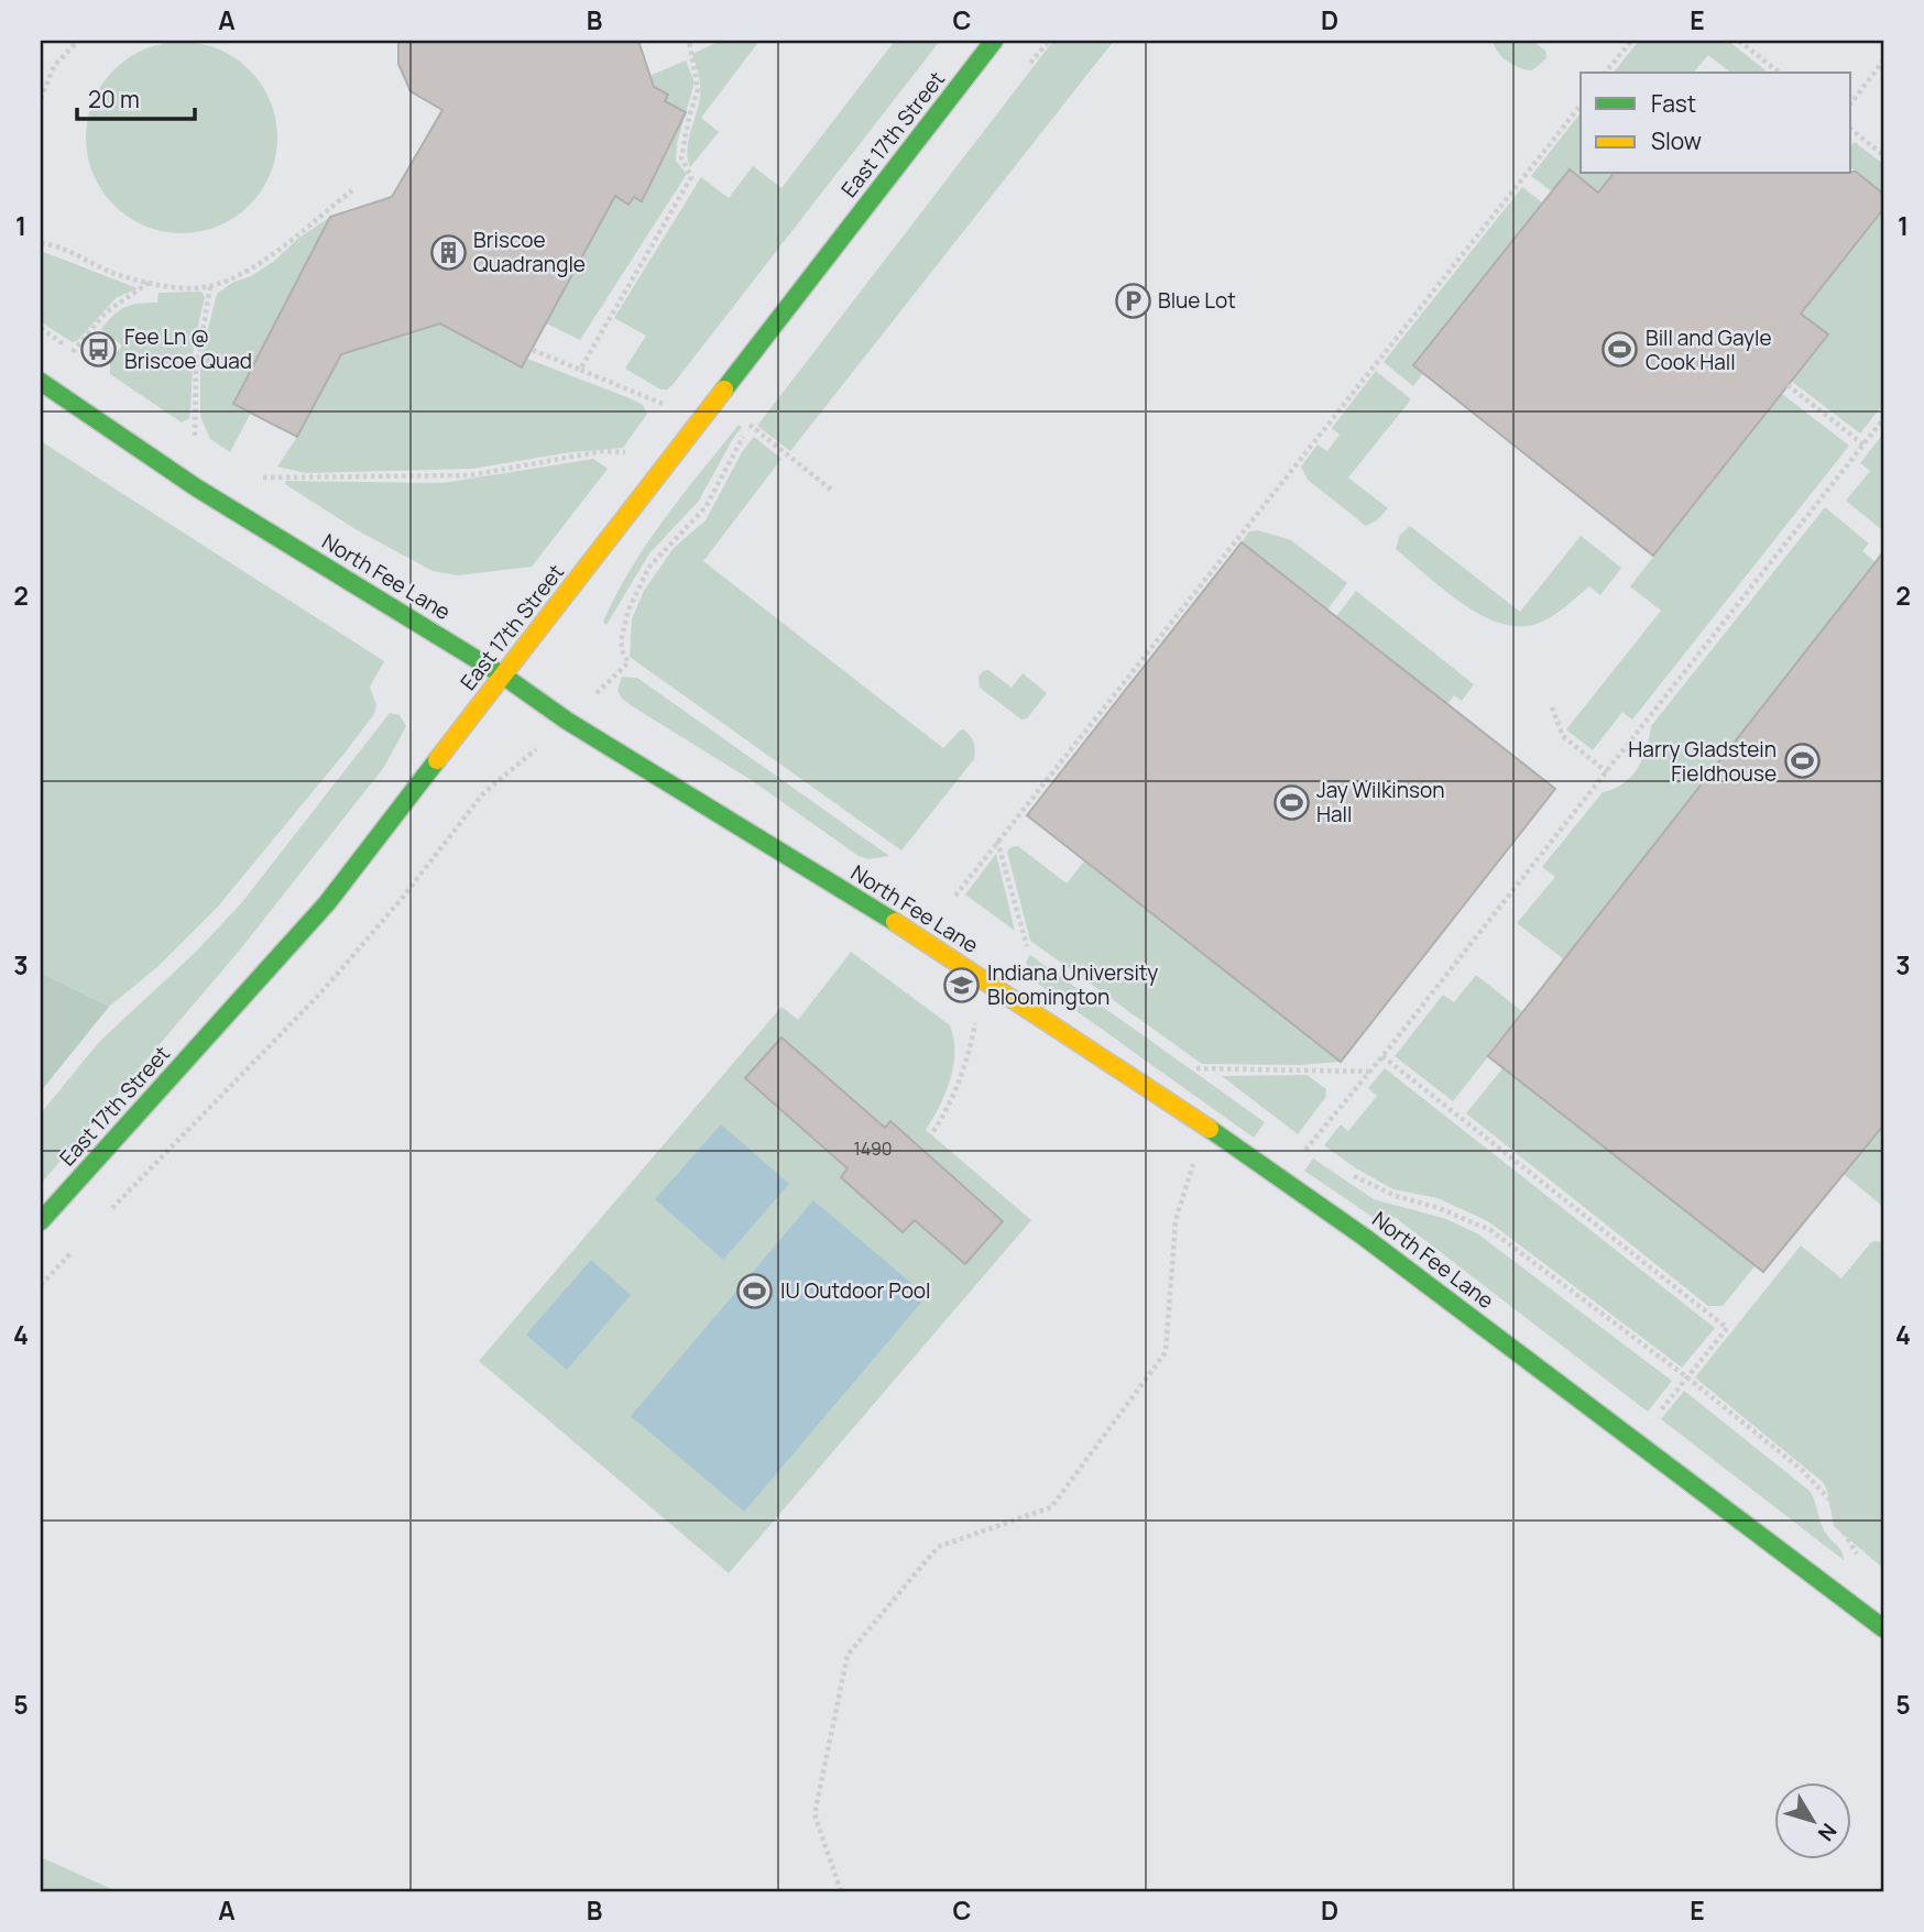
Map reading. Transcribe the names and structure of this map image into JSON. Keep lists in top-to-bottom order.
{
  "streets": {
    "street": ["East 17th Street", "North Fee Lane"]
  },
  "crossings": [
    ["East 17th Street", "North Fee Lane"]
  ],
  "places": {
    "building": ["Briscoe Quadrangle"],
    "parking": ["Blue Lot"],
    "bus stop": ["Fee Ln @ Briscoe Quad"],
    "sports": [
      "Bill and Gayle Cook Hall",
      "Harry Gladstein Fieldhouse",
      "Jay Wilkinson Hall",
      "IU Outdoor Pool"
    ],
    "school or university": ["Indiana University Bloomington"]
  },
  "house_numbers": ["1490"],
  "legend": ["Fast", "Slow"],
  "scale_bar": "20 m",
  "north": "bottom right",
  "grid": {
    "columns": [
      "A",
      "B",
      "C",
      "D",
      "E"
    ],
    "rows": [
      "1",
      "2",
      "3",
      "4",
      "5"
    ]
  }
}
